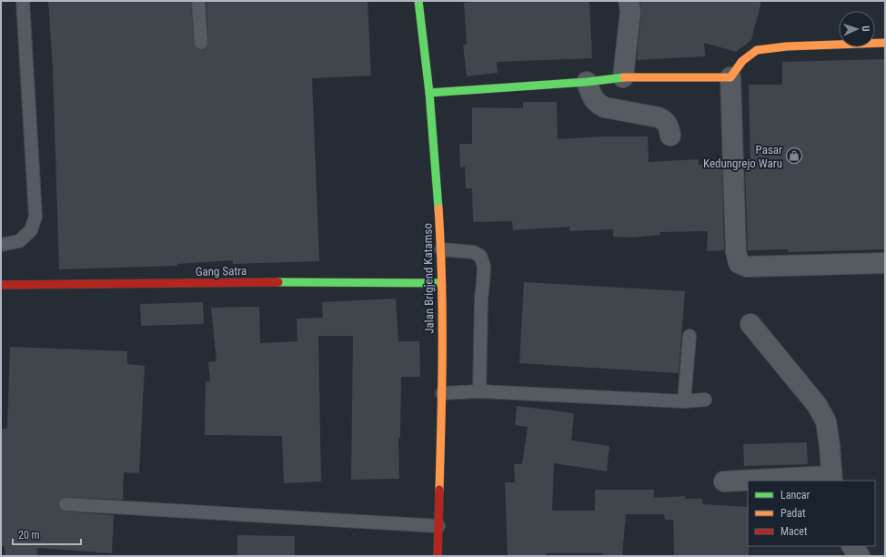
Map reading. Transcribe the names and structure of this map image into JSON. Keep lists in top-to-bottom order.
{
  "streets": {
    "street": ["Gang Satra", "Jalan Brigjend Katamso"]
  },
  "crossings": [
    ["Gang Satra", "Jalan Brigjend Katamso"]
  ],
  "places": {
    "shop": ["Pasar Kedungrejo Waru"]
  },
  "legend": ["Lancar", "Padat", "Macet"],
  "scale_bar": "20 m",
  "north": "right"
}
